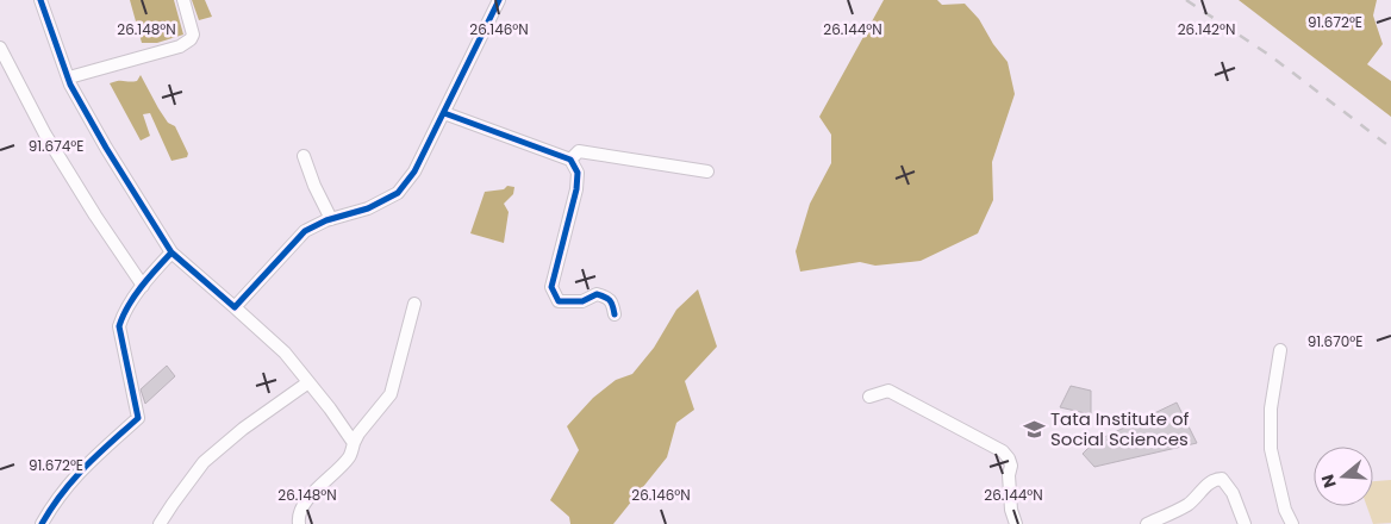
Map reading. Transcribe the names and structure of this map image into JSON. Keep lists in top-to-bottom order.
{
  "places": {
    "school or university": ["Tata Institute of Social Sciences"]
  },
  "north": "left",
  "coordinates": [
    "91.672°E",
    "26.148°N",
    "26.146°N",
    "26.144°N",
    "26.142°N",
    "91.674°E",
    "91.670°E"
  ]
}
